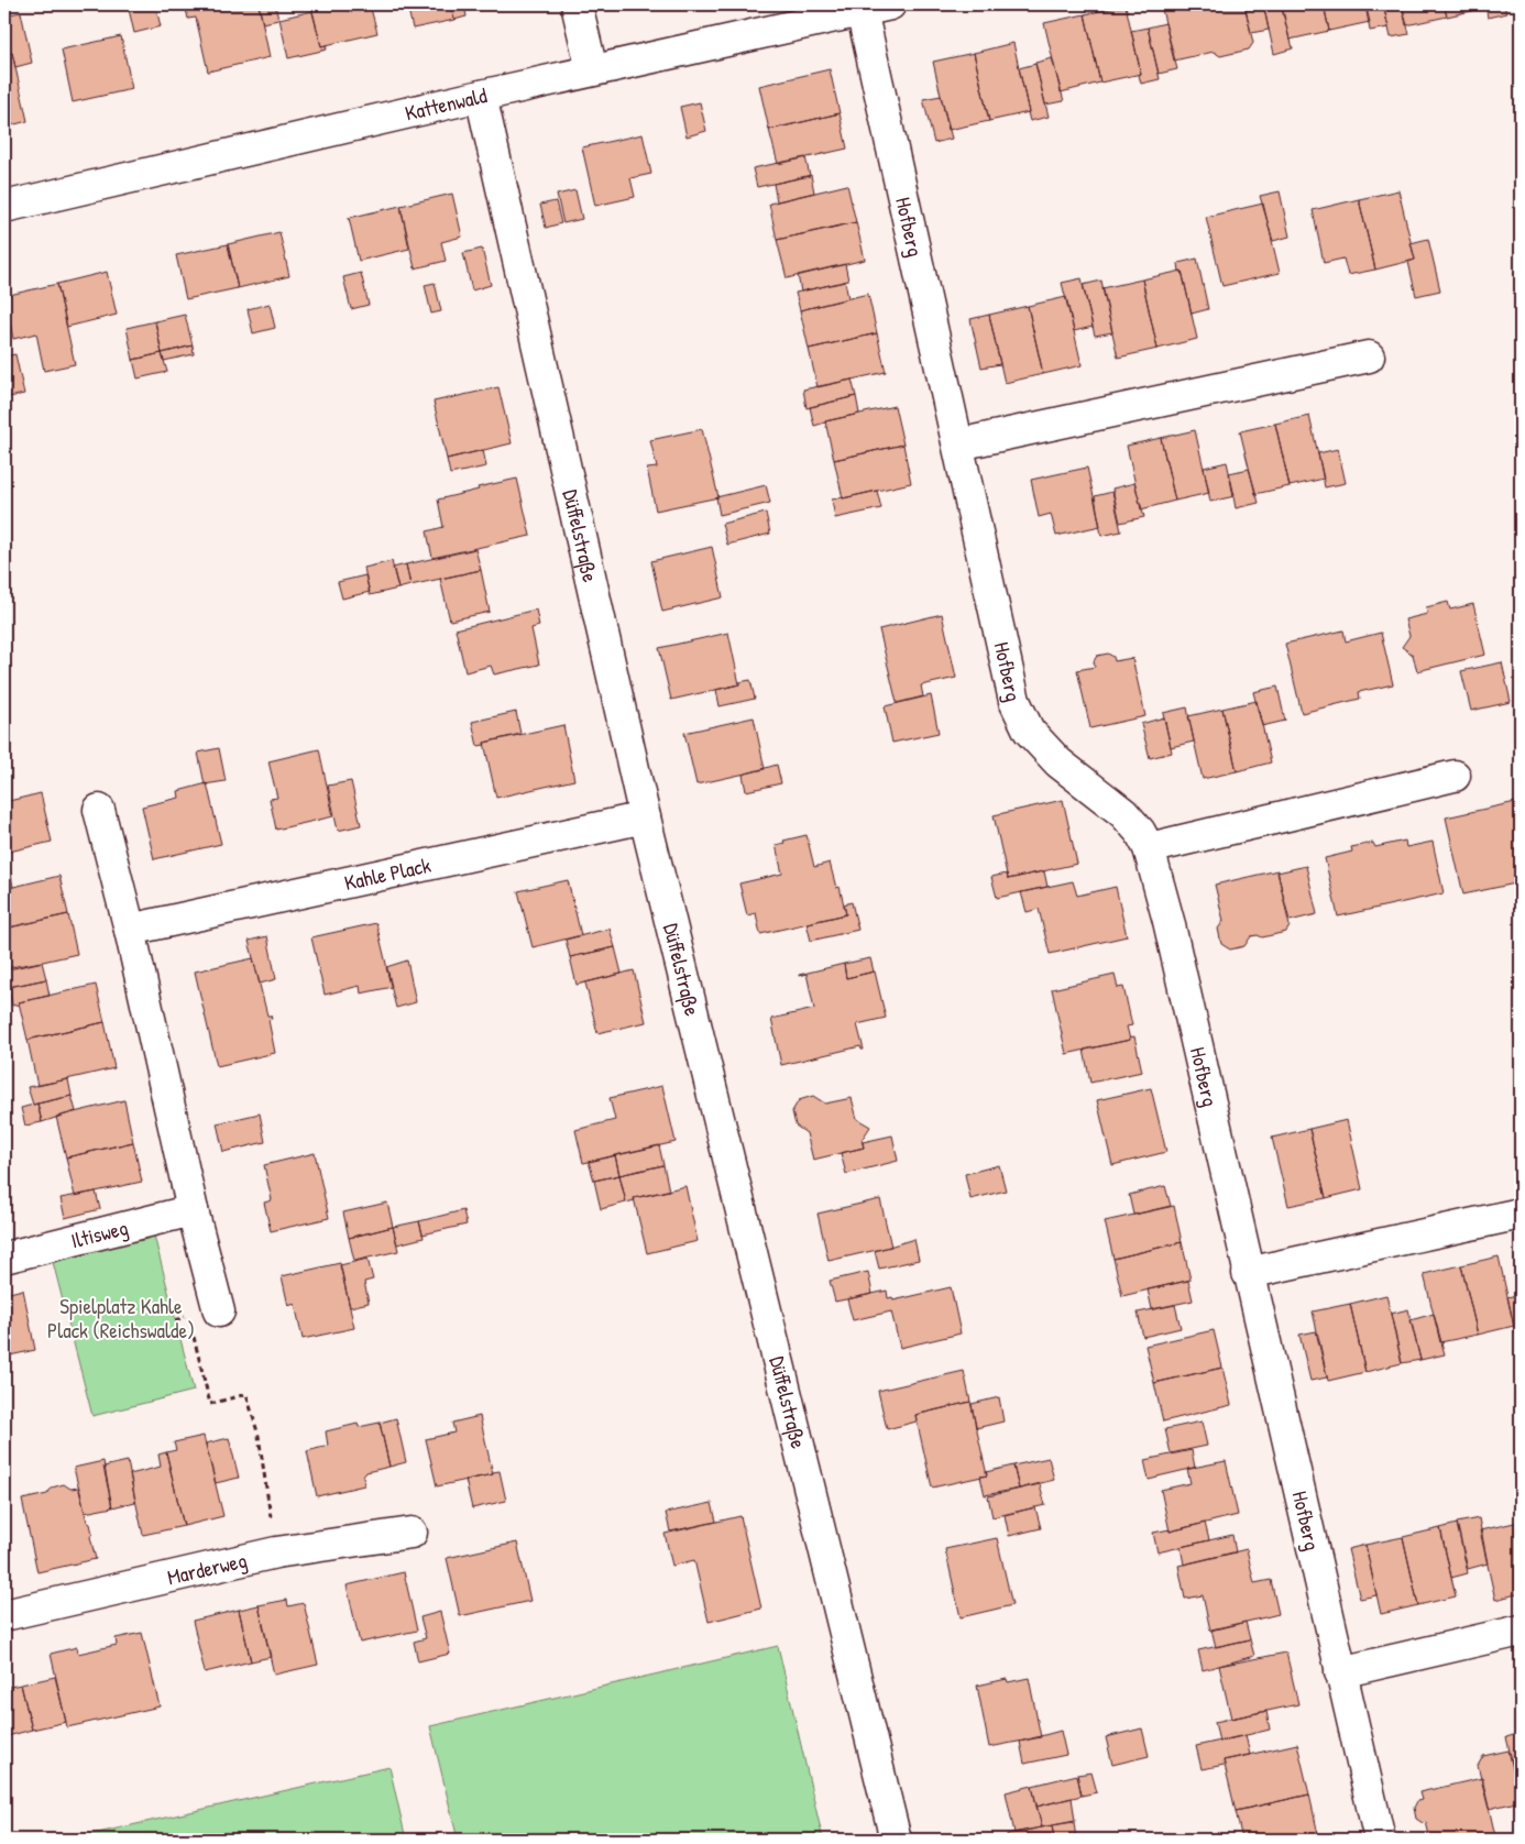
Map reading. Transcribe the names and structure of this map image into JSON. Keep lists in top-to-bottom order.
{
  "streets": {
    "street": [
      "Kattenwald",
      "Hofberg",
      "Düffelstraße",
      "Kahle Plack",
      "Iltisweg",
      "Marderweg"
    ]
  },
  "crossings": [
    ["Kattenwald", "Hofberg"],
    ["Kattenwald", "Düffelstraße"],
    ["Düffelstraße", "Kahle Plack"]
  ],
  "parks": ["Spielplatz Kahle Plack (Reichswalde)"]
}
